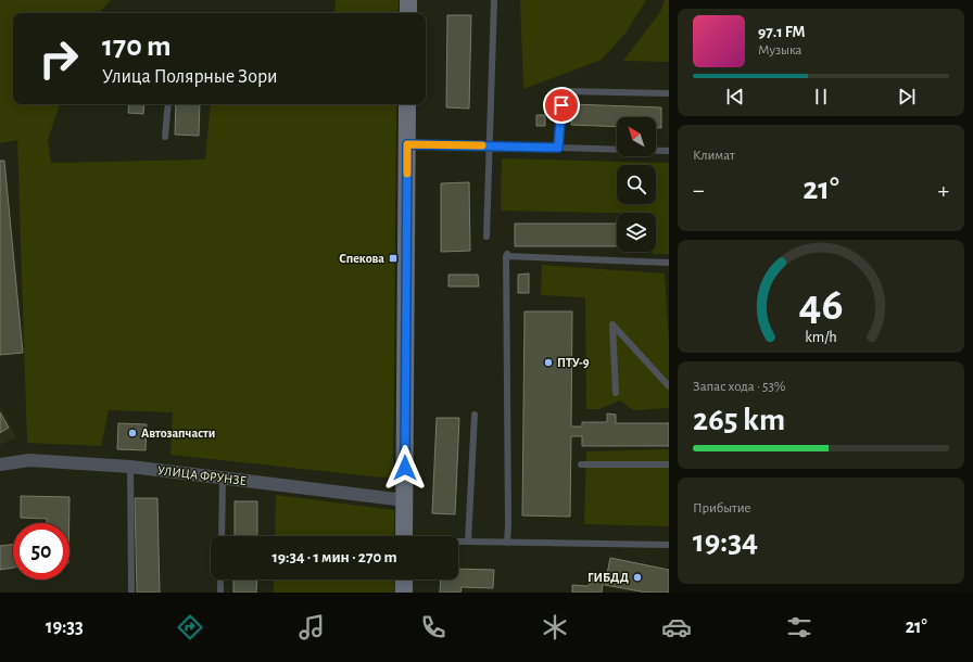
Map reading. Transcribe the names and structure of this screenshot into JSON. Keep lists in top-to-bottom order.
{
  "streets": {
    "street": ["УЛИЦА ФРУНЗЕ"]
  },
  "places": {
    "transit": ["Спекова"],
    "other": ["ПТУ-9", "Автозапчасти", "ГИБДД"]
  },
  "north": "top left",
  "page": {
    "turn": ["170 m", "Улица Полярные Зори"],
    "song": ["97.1 FM", "Музыка"],
    "tile": [
      "Климат",
      ["Запас хода · 53%", "265 km"],
      ["Прибытие", "19:34"]
    ],
    "heat": ["−", "21°", "+"],
    "limit": "50",
    "trip": "19:34 · 1 мин · 270 m",
    "tabs": ["19:33", "21°"],
    "gauge": ["46", "km/h"]
  }
}
